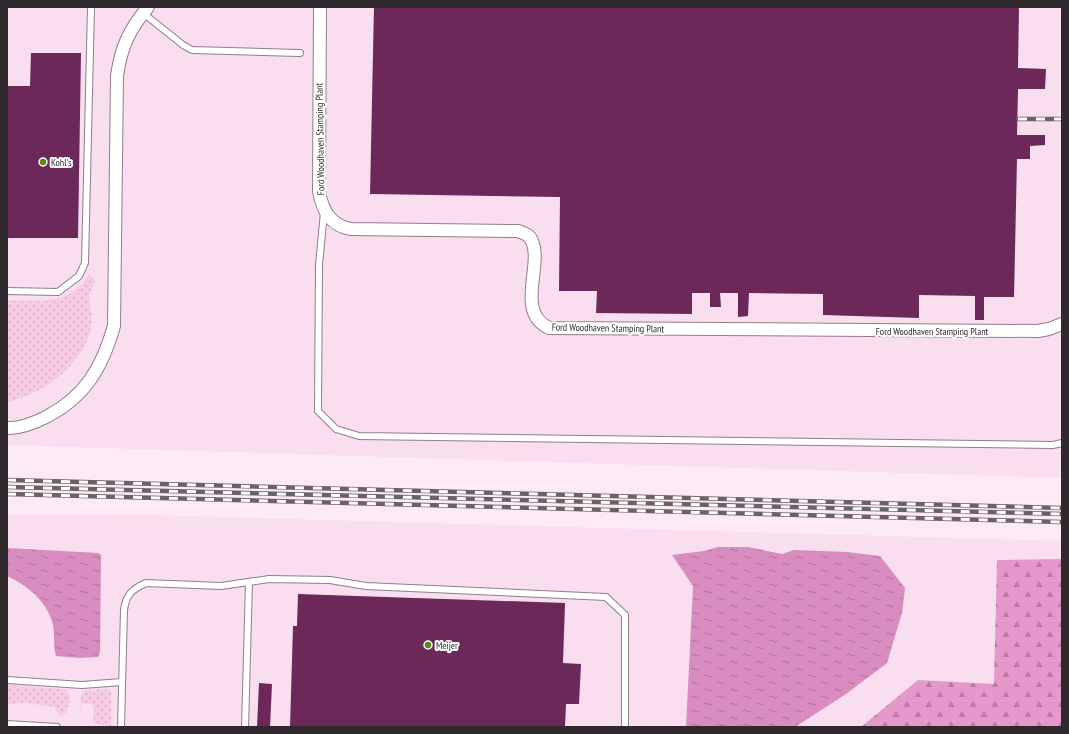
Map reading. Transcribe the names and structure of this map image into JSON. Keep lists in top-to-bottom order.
{
  "streets": {
    "street": ["Ford Woodhaven Stamping Plant"]
  },
  "places": ["Kohl's", "Meijer"]
}
